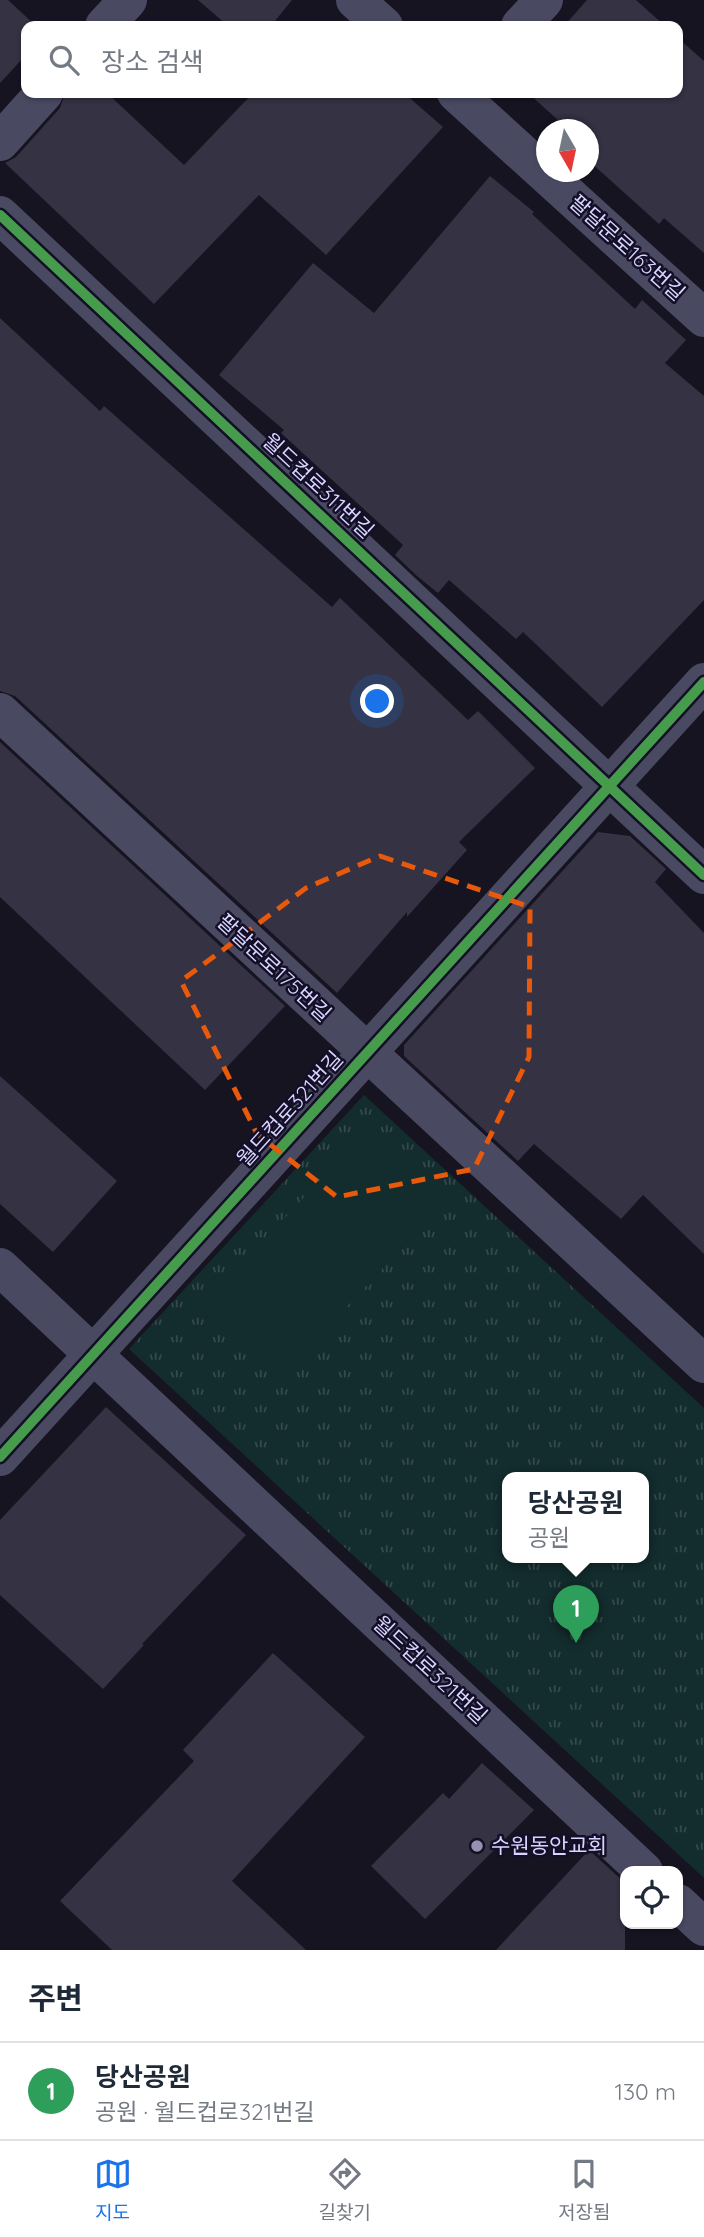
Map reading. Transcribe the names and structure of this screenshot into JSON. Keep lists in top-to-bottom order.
{
  "streets": {
    "street": [
      "팔달문로163번길",
      "월드컵로311번길",
      "팔달문로175번길",
      "월드컵로321번길"
    ]
  },
  "crossings": [
    ["월드컵로311번길", "월드컵로321번길"],
    ["팔달문로175번길", "월드컵로321번길"]
  ],
  "places": ["수원동안교회"],
  "north": "bottom",
  "page": {
    "search": "장소 검색",
    "popup": ["당산공원", "공원"],
    "pins": "1",
    "heading": "주변",
    "list": [
      {
        "mark": "1",
        "name": "당산공원",
        "note": "공원 · 월드컵로321번길",
        "value": "130 m"
      }
    ],
    "nav": ["지도", "길찾기", "저장됨"]
  }
}
